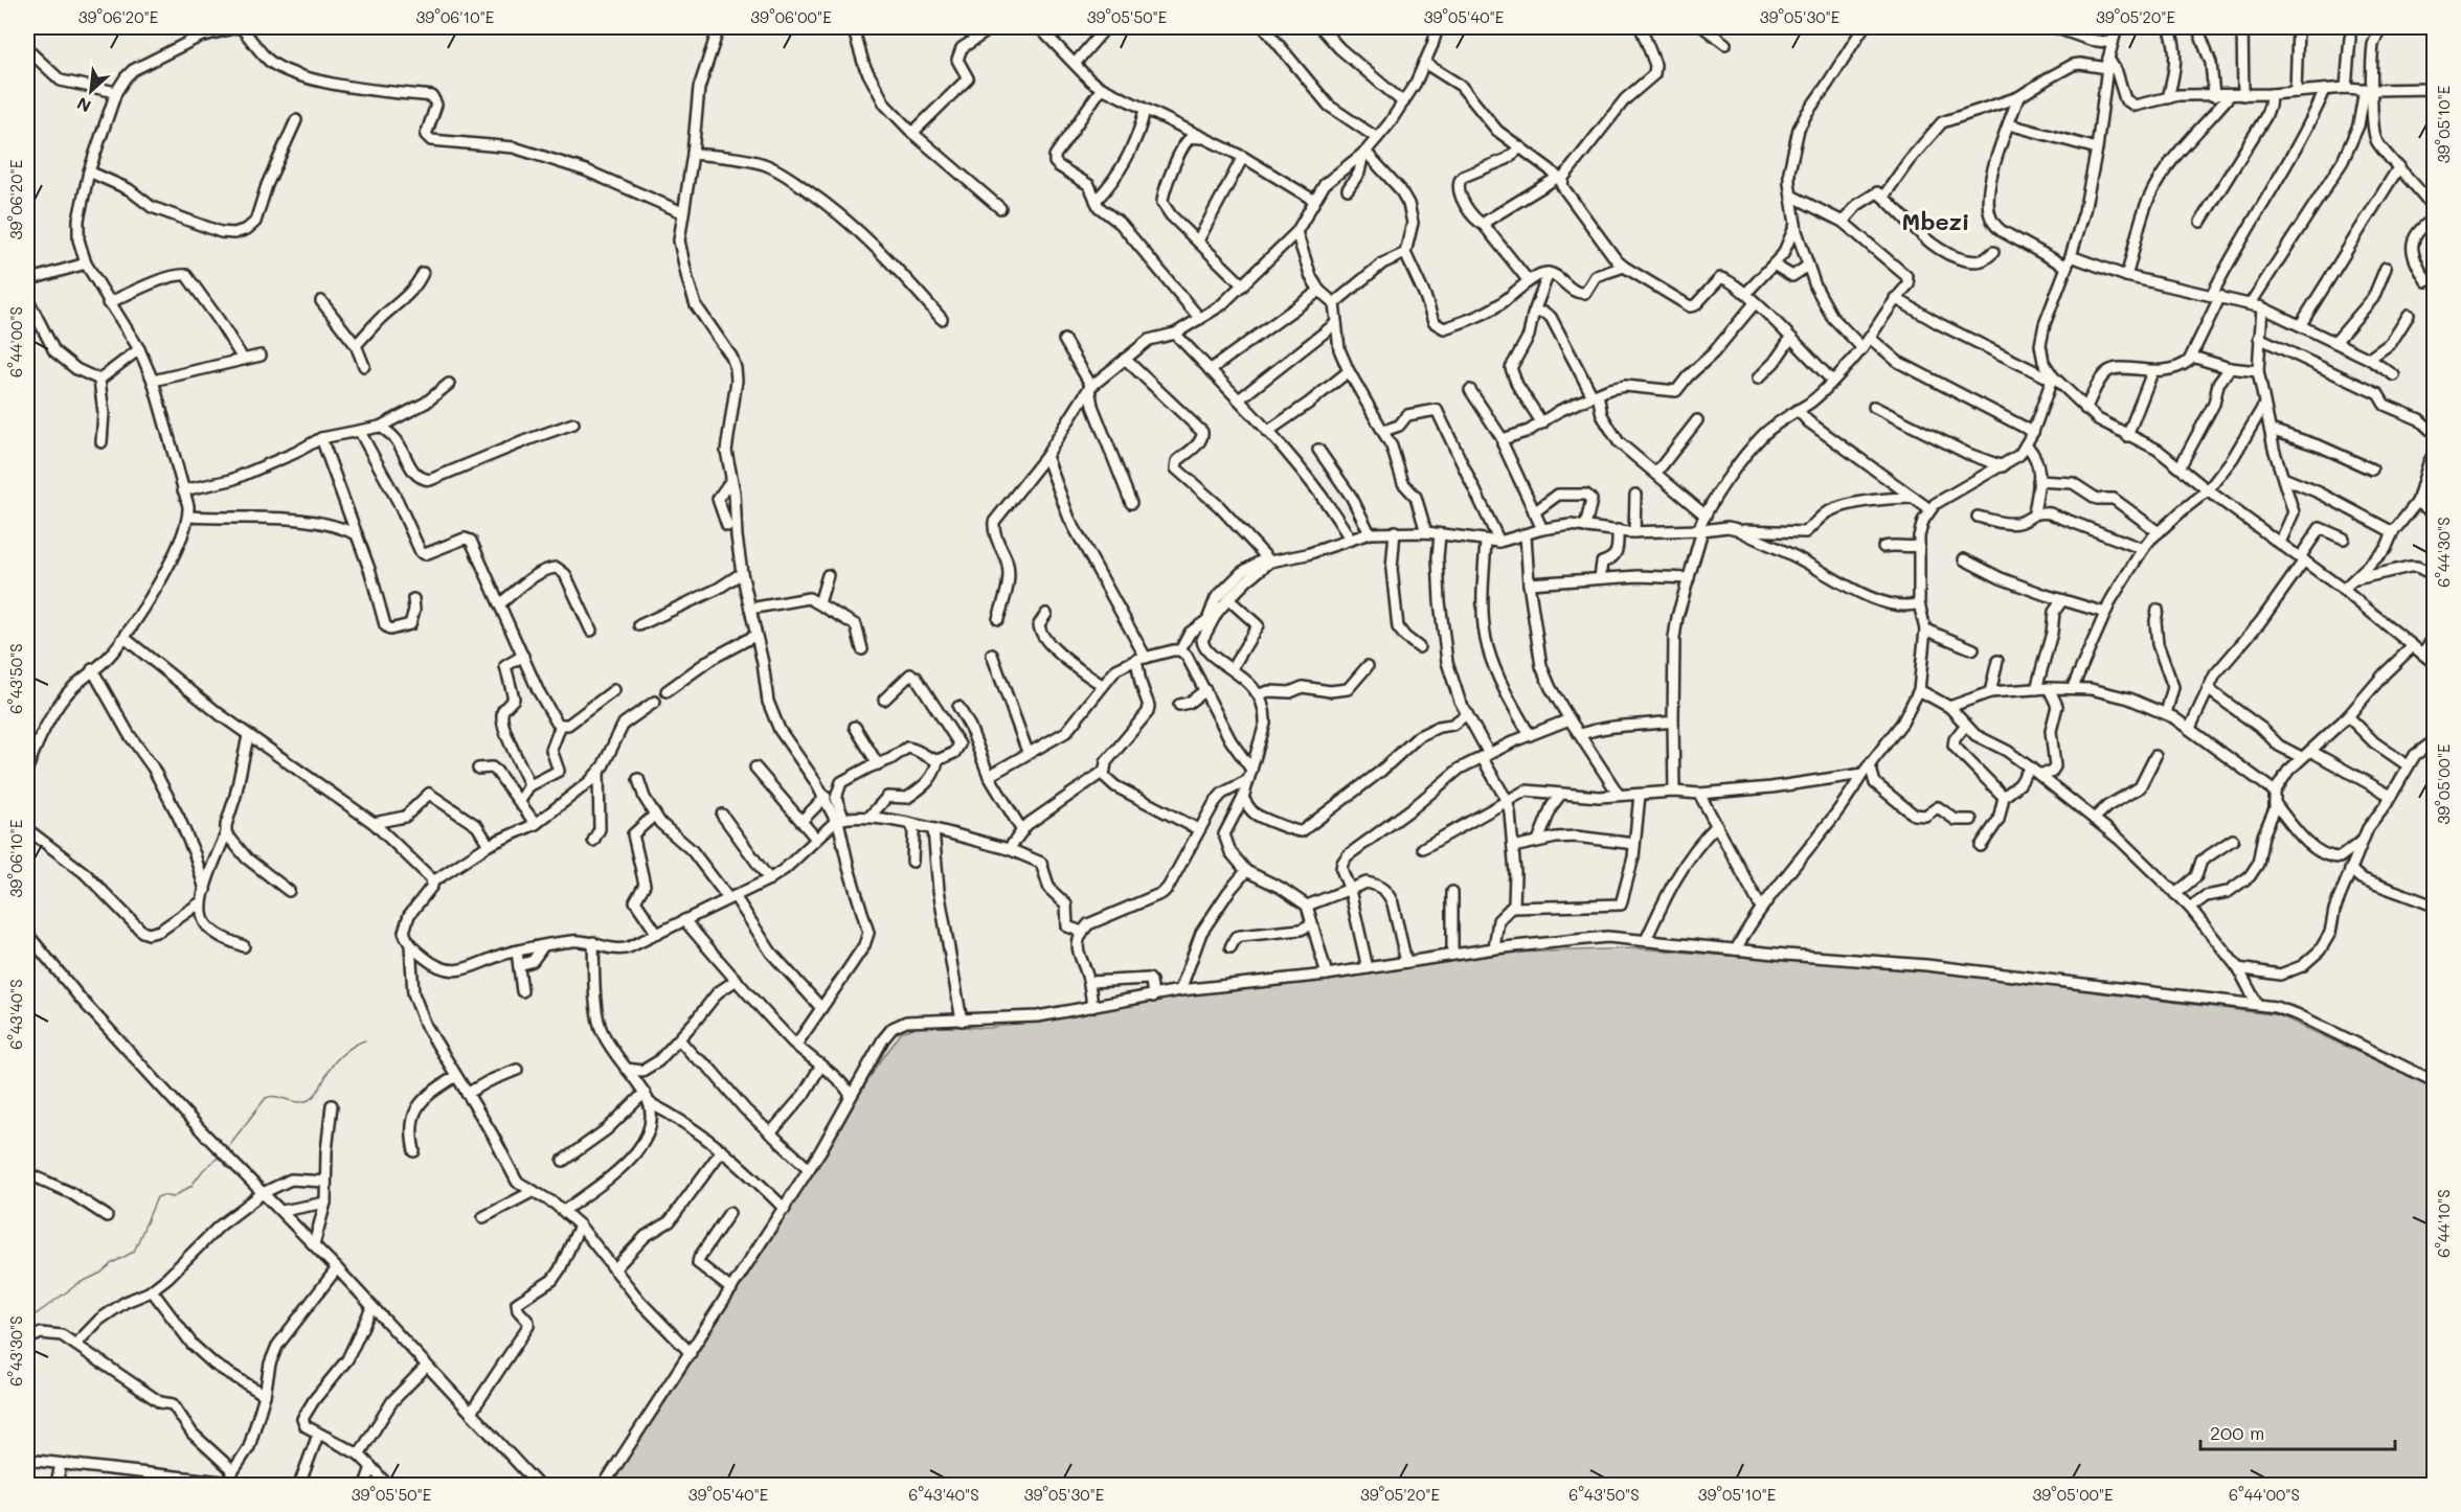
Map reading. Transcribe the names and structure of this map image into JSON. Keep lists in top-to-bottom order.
{
  "districts": ["Mbezi"],
  "scale_bar": "200 m",
  "north": "bottom left",
  "coordinates": [
    "39°06'20\"E",
    "39°06'10\"E",
    "39°06'00\"E",
    "39°05'50\"E",
    "39°05'40\"E",
    "39°05'30\"E",
    "39°05'20\"E",
    "39°05'10\"E",
    "6°44'00\"S",
    "6°44'30\"S",
    "6°43'50\"S",
    "39°05'00\"E",
    "6°43'40\"S",
    "6°44'10\"S",
    "6°43'30\"S"
  ]
}
